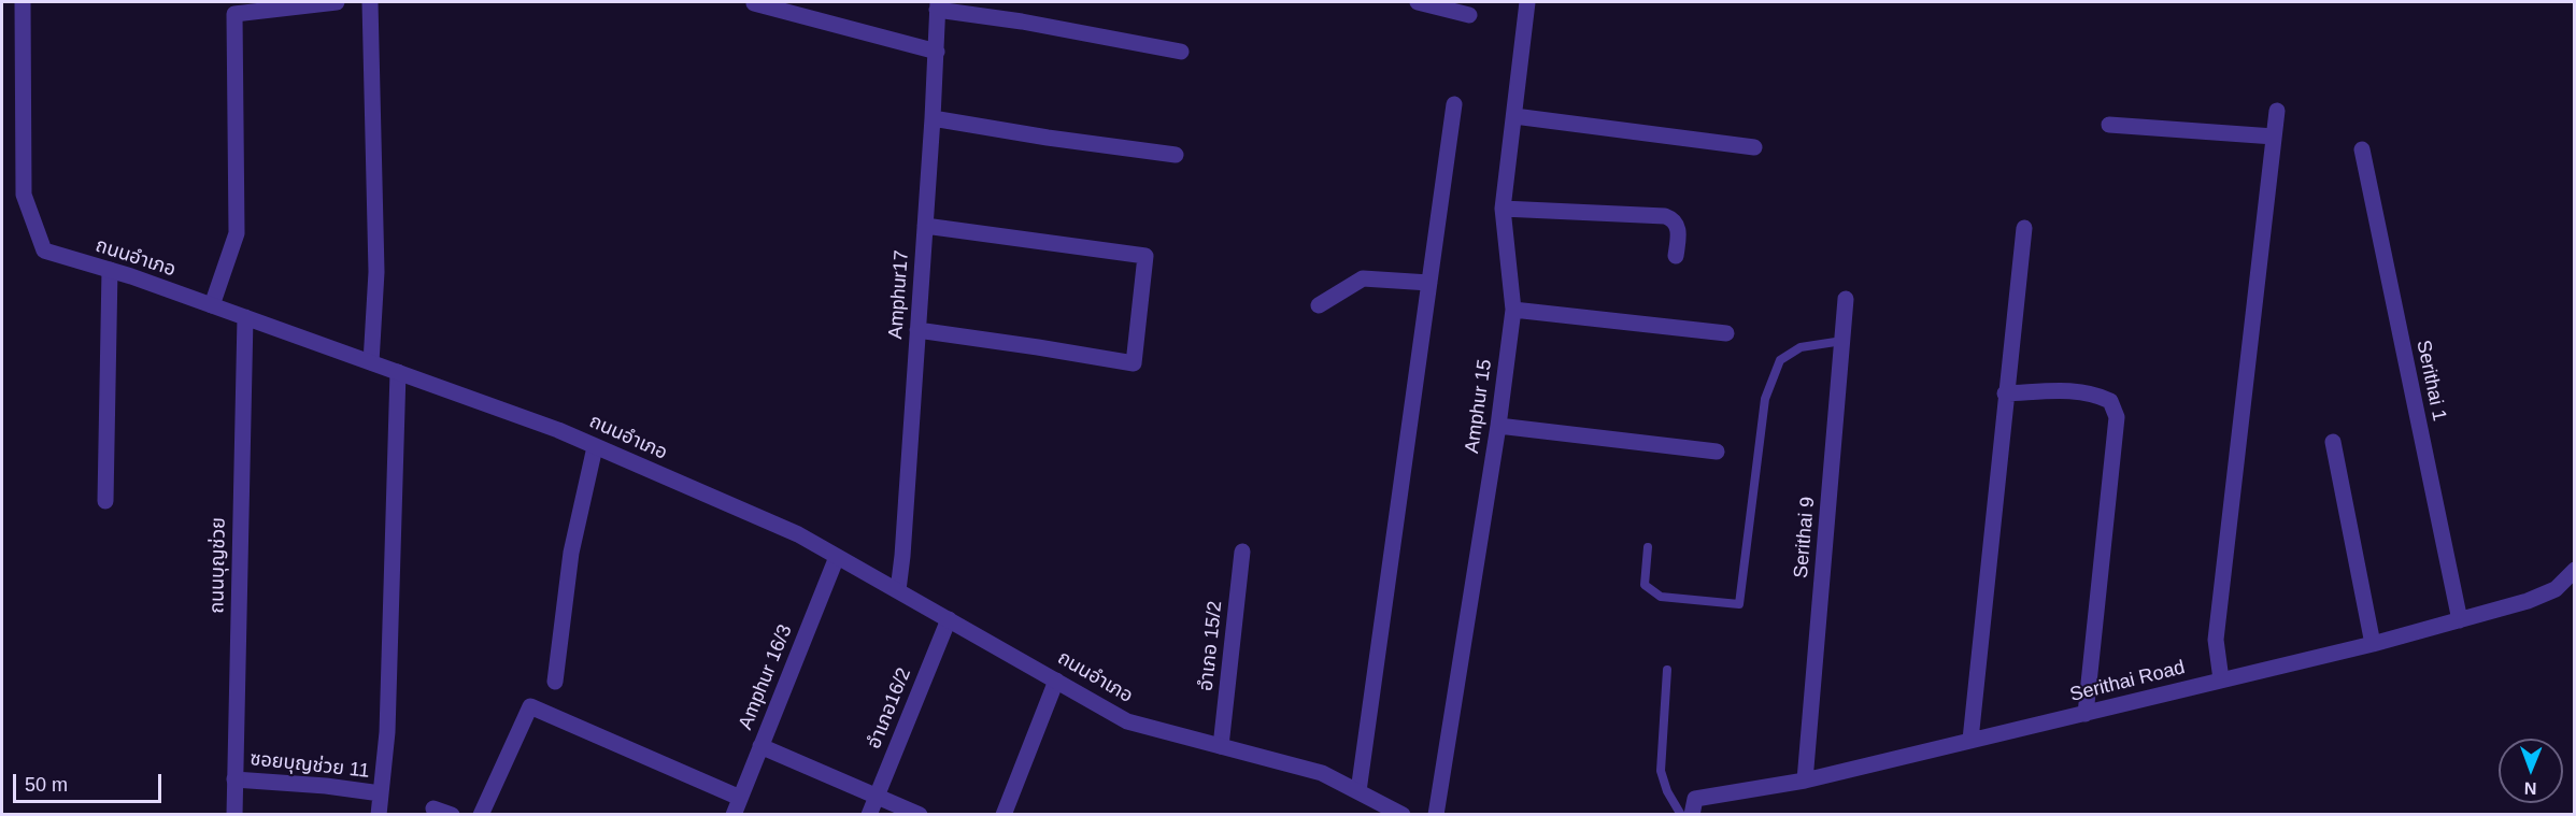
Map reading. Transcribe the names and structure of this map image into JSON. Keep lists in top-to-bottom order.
{
  "streets": {
    "street": [
      "ถนนอำเภอ",
      "Amphur17",
      "Serithai 1",
      "Amphur 15",
      "Serithai 9",
      "ถนนบุญช่วย",
      "อำเภอ 15/2",
      "Amphur 16/3",
      "Serithai Road",
      "อำเภอ16/2",
      "ซอยบุญช่วย 11"
    ]
  },
  "crossings": [
    ["ถนนอำเภอ", "Amphur17"],
    ["ถนนอำเภอ", "ถนนบุญช่วย"],
    ["ถนนอำเภอ", "อำเภอ 15/2"],
    ["ถนนอำเภอ", "Amphur 16/3"],
    ["ถนนอำเภอ", "อำเภอ16/2"],
    ["Serithai 1", "Serithai Road"],
    ["Serithai 9", "Serithai Road"],
    ["ถนนบุญช่วย", "ซอยบุญช่วย 11"]
  ],
  "scale_bar": "50 m",
  "north": "bottom"
}
